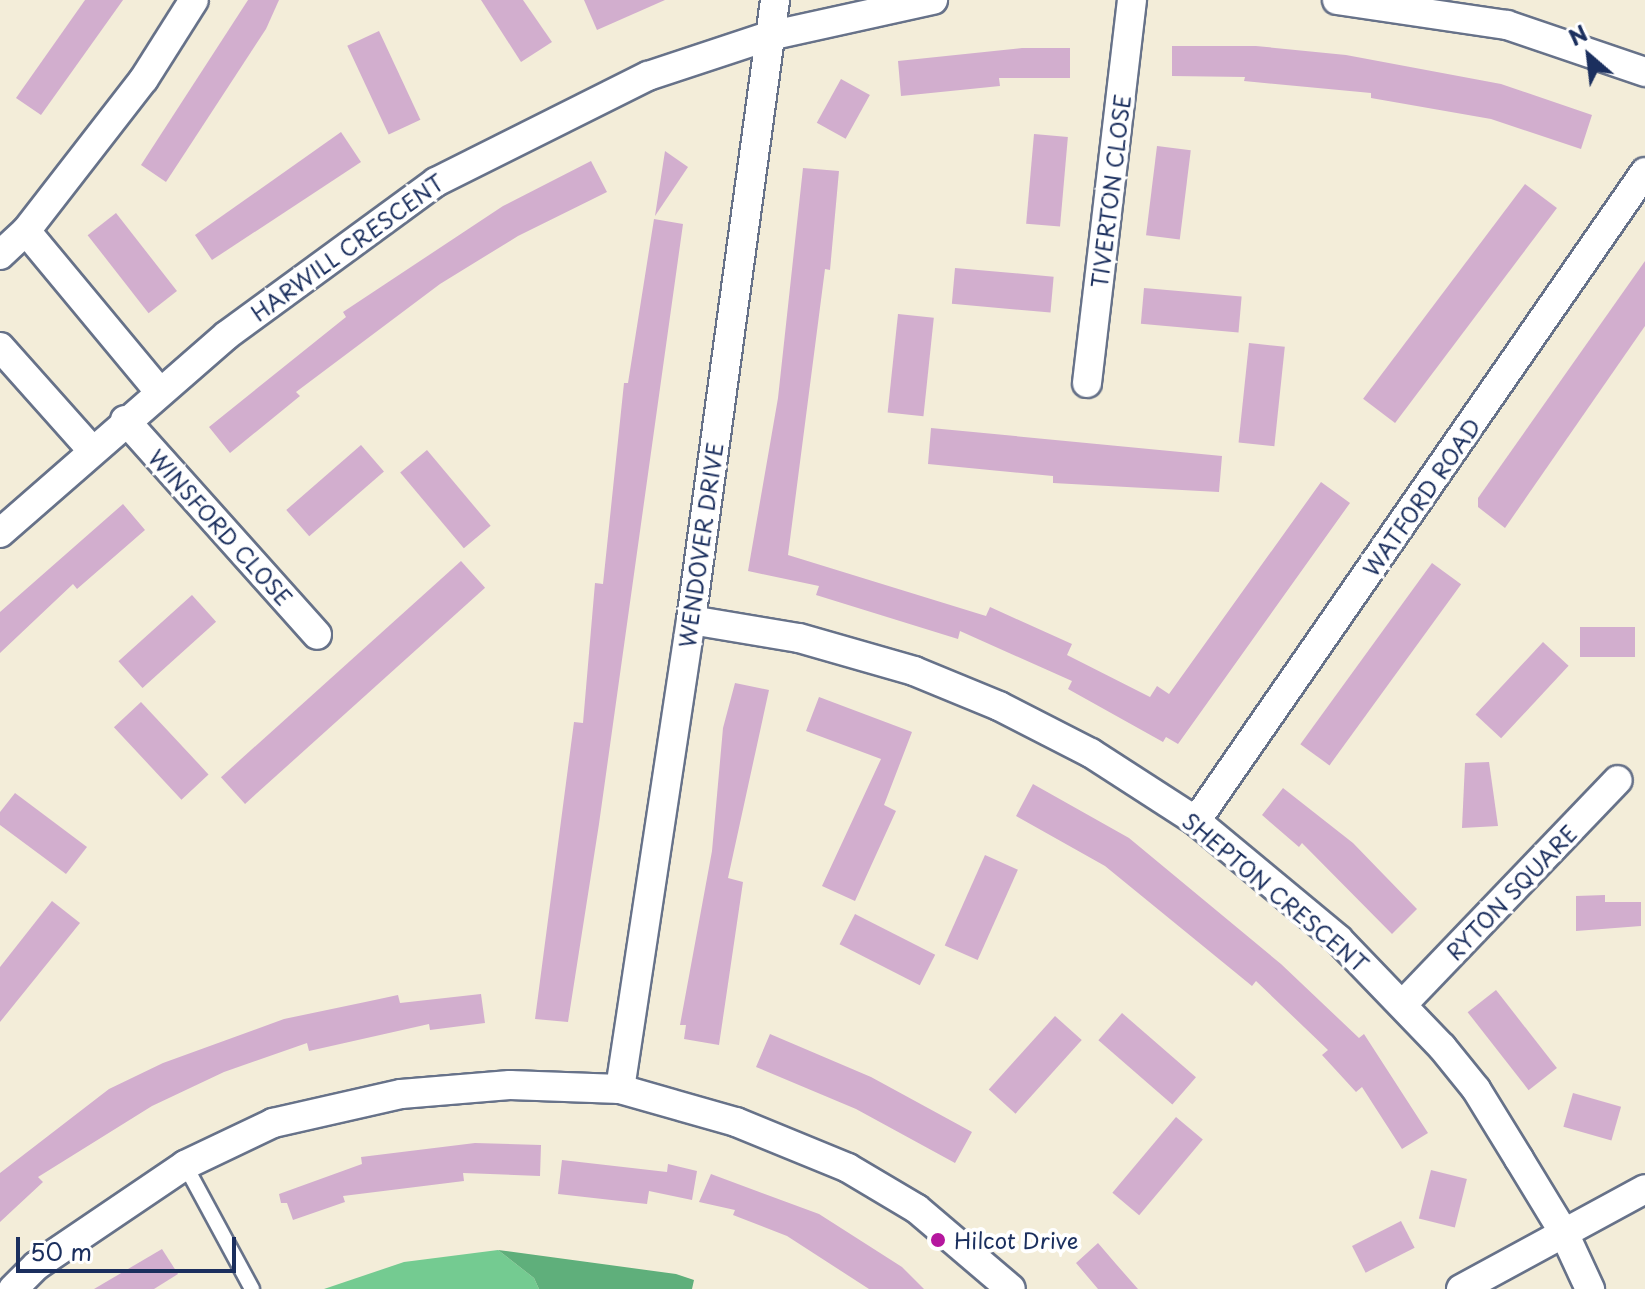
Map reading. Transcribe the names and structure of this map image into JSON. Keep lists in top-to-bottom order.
{
  "streets": {
    "street": [
      "TIVERTON CLOSE",
      "HARWILL CRESCENT",
      "WATFORD ROAD",
      "WINSFORD CLOSE",
      "WENDOVER DRIVE",
      "SHEPTON CRESCENT",
      "RYTON SQUARE"
    ]
  },
  "crossings": [
    ["HARWILL CRESCENT", "WINSFORD CLOSE"],
    ["HARWILL CRESCENT", "WENDOVER DRIVE"],
    ["WATFORD ROAD", "SHEPTON CRESCENT"],
    ["WENDOVER DRIVE", "SHEPTON CRESCENT"],
    ["SHEPTON CRESCENT", "RYTON SQUARE"]
  ],
  "places": ["Hilcot Drive"],
  "scale_bar": "50 m",
  "north": "top left"
}
